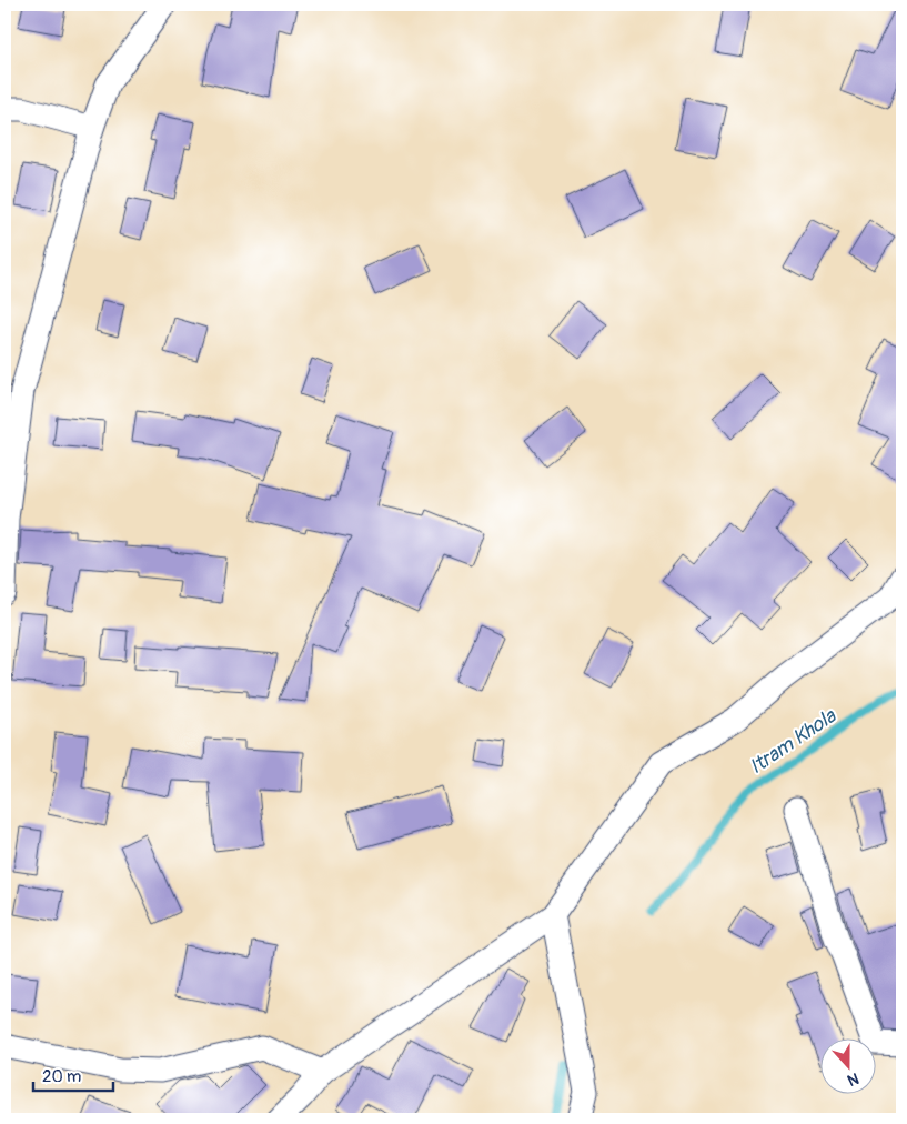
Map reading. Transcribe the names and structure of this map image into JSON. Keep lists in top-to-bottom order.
{
  "water": ["Itram Khola"],
  "scale_bar": "20 m",
  "north": "bottom"
}
